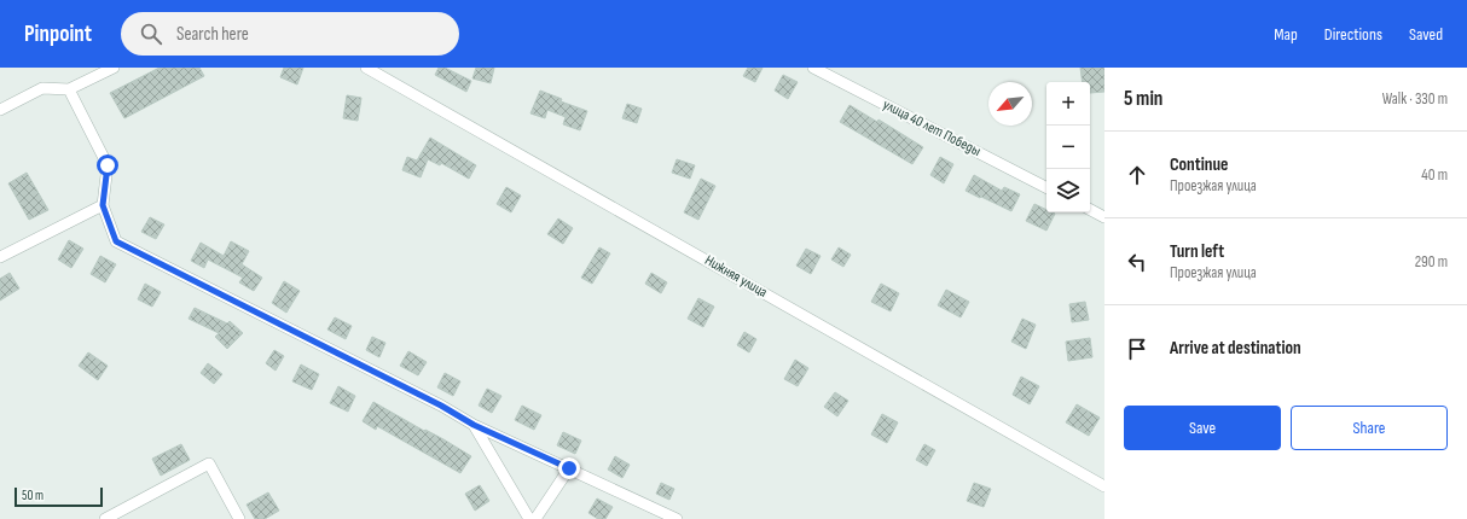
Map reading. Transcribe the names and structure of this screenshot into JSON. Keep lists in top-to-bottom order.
{
  "streets": {
    "street": ["улица 40 лет Победы", "Нижняя улица"]
  },
  "scale_bar": "50 m",
  "north": "bottom left",
  "page": {
    "header": "Pinpoint",
    "search": "Search here",
    "nav": ["Map", "Directions", "Saved"],
    "heading": ["5 min", "Walk · 330 m"],
    "map_buttons": ["+", "−"],
    "list": [
      ["Continue", "Проезжая улица", "40 m"],
      ["Turn left", "Проезжая улица", "290 m"],
      "Arrive at destination"
    ],
    "buttons": ["Save", "Share"],
    "scale": "50 m"
  }
}
